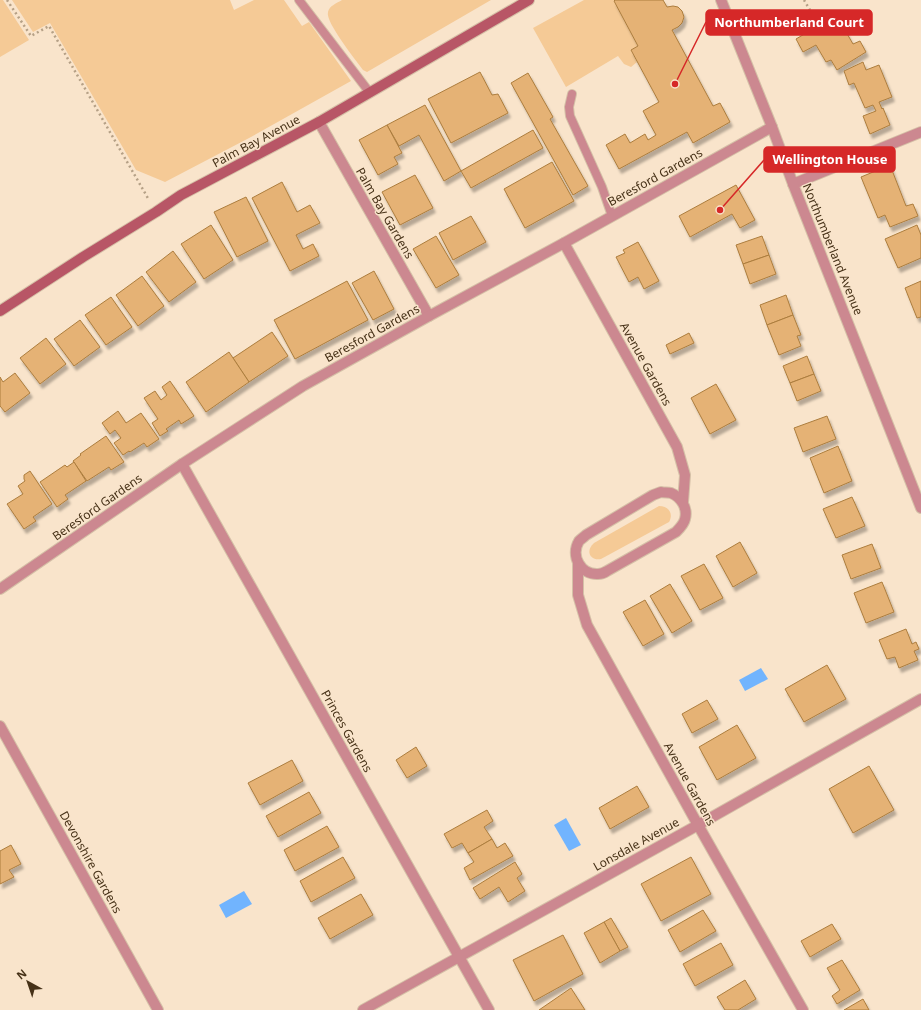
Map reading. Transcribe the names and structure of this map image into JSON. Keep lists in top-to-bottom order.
{
  "streets": {
    "main road": ["Palm Bay Avenue"],
    "street": [
      "Beresford Gardens",
      "Palm Bay Gardens",
      "Northumberland Avenue",
      "Avenue Gardens",
      "Princes Gardens",
      "Lonsdale Avenue",
      "Devonshire Gardens"
    ]
  },
  "crossings": [
    ["Palm Bay Avenue", "Palm Bay Gardens"],
    ["Beresford Gardens", "Palm Bay Gardens"],
    ["Beresford Gardens", "Northumberland Avenue"],
    ["Beresford Gardens", "Avenue Gardens"],
    ["Beresford Gardens", "Princes Gardens"],
    ["Avenue Gardens", "Lonsdale Avenue"],
    ["Princes Gardens", "Lonsdale Avenue"]
  ],
  "places": ["Northumberland Court", "Wellington House"],
  "north": "top left"
}
